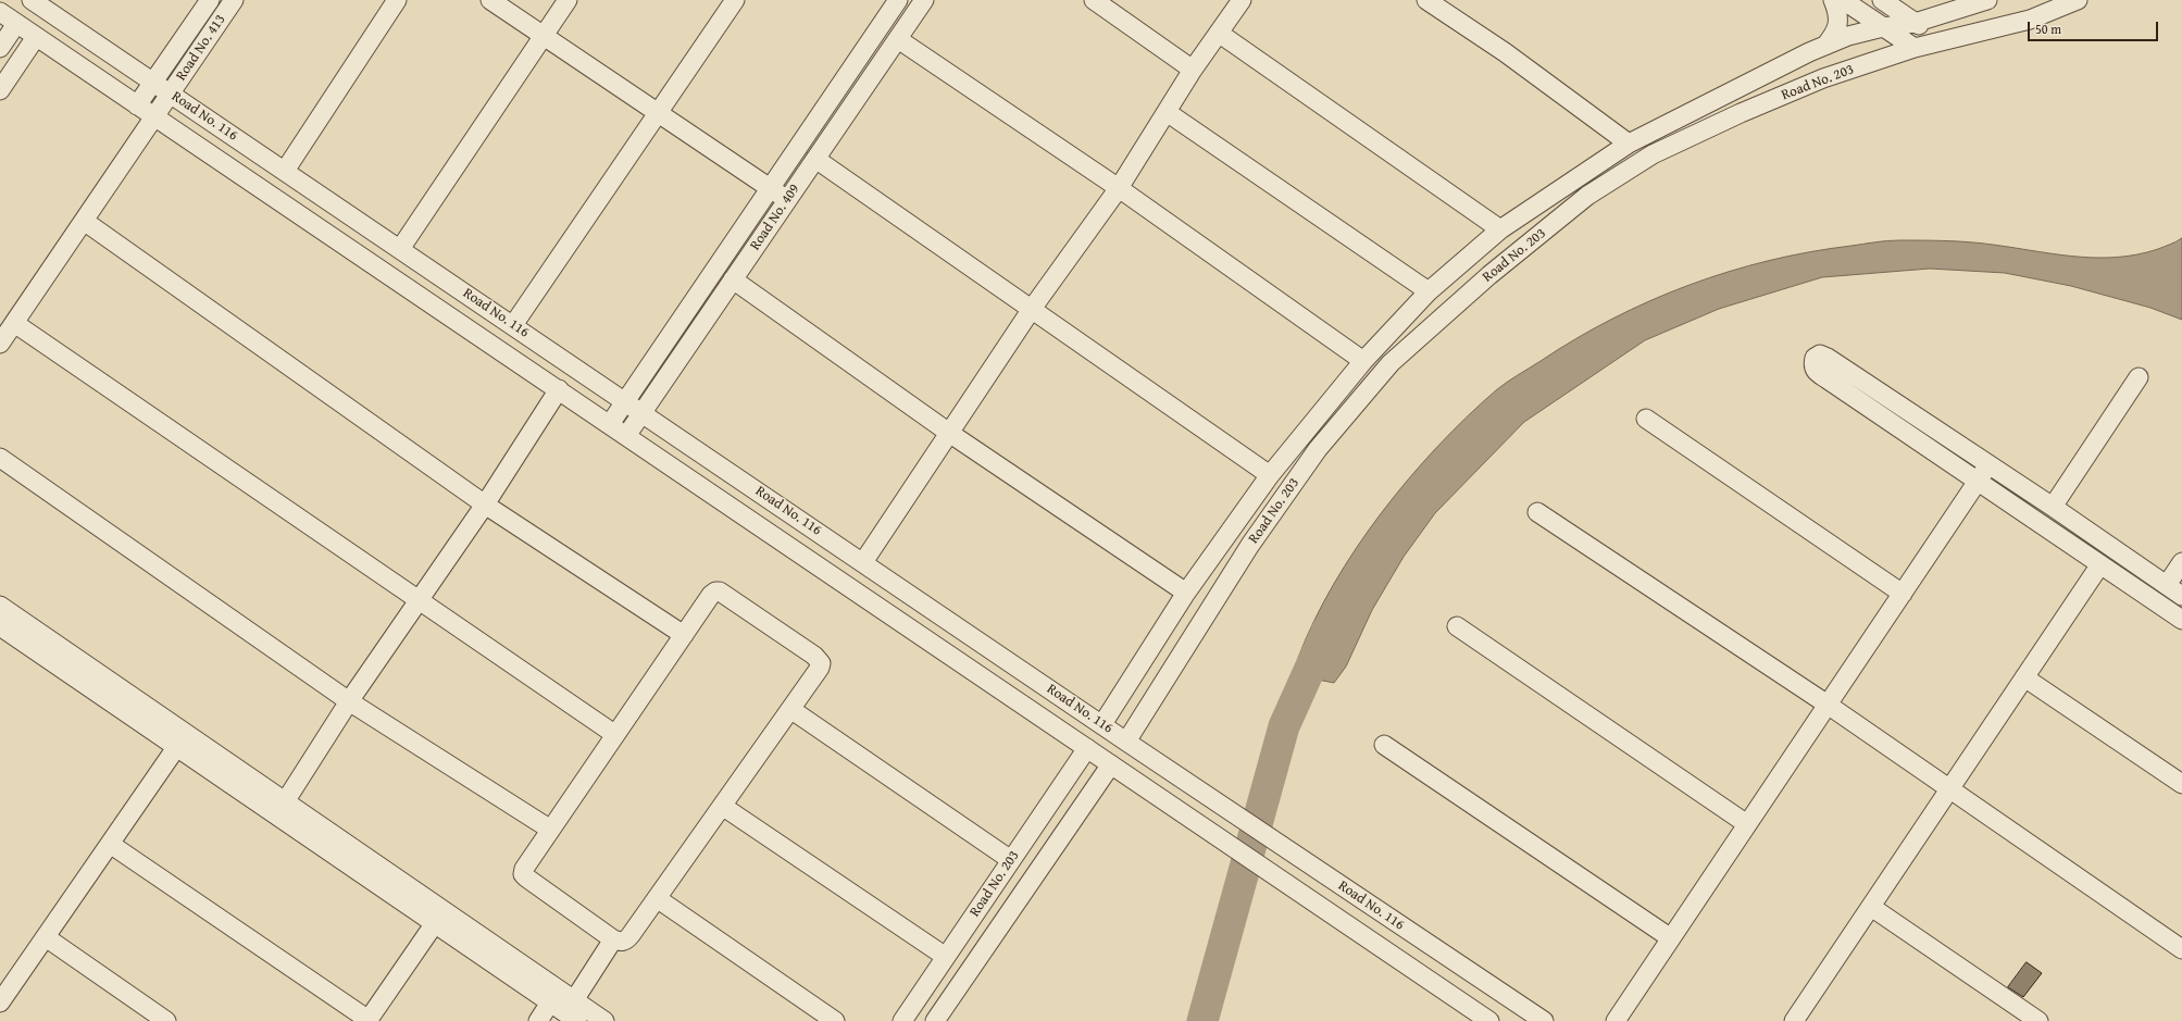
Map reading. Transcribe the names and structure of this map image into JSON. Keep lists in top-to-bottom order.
{
  "streets": {
    "street": [
      "Road No. 413",
      "Road No. 203",
      "Road No. 116",
      "Road No. 409"
    ]
  },
  "crossings": [
    ["Road No. 413", "Road No. 116"],
    ["Road No. 203", "Road No. 116"],
    ["Road No. 116", "Road No. 409"]
  ],
  "scale_bar": "50 m"
}
